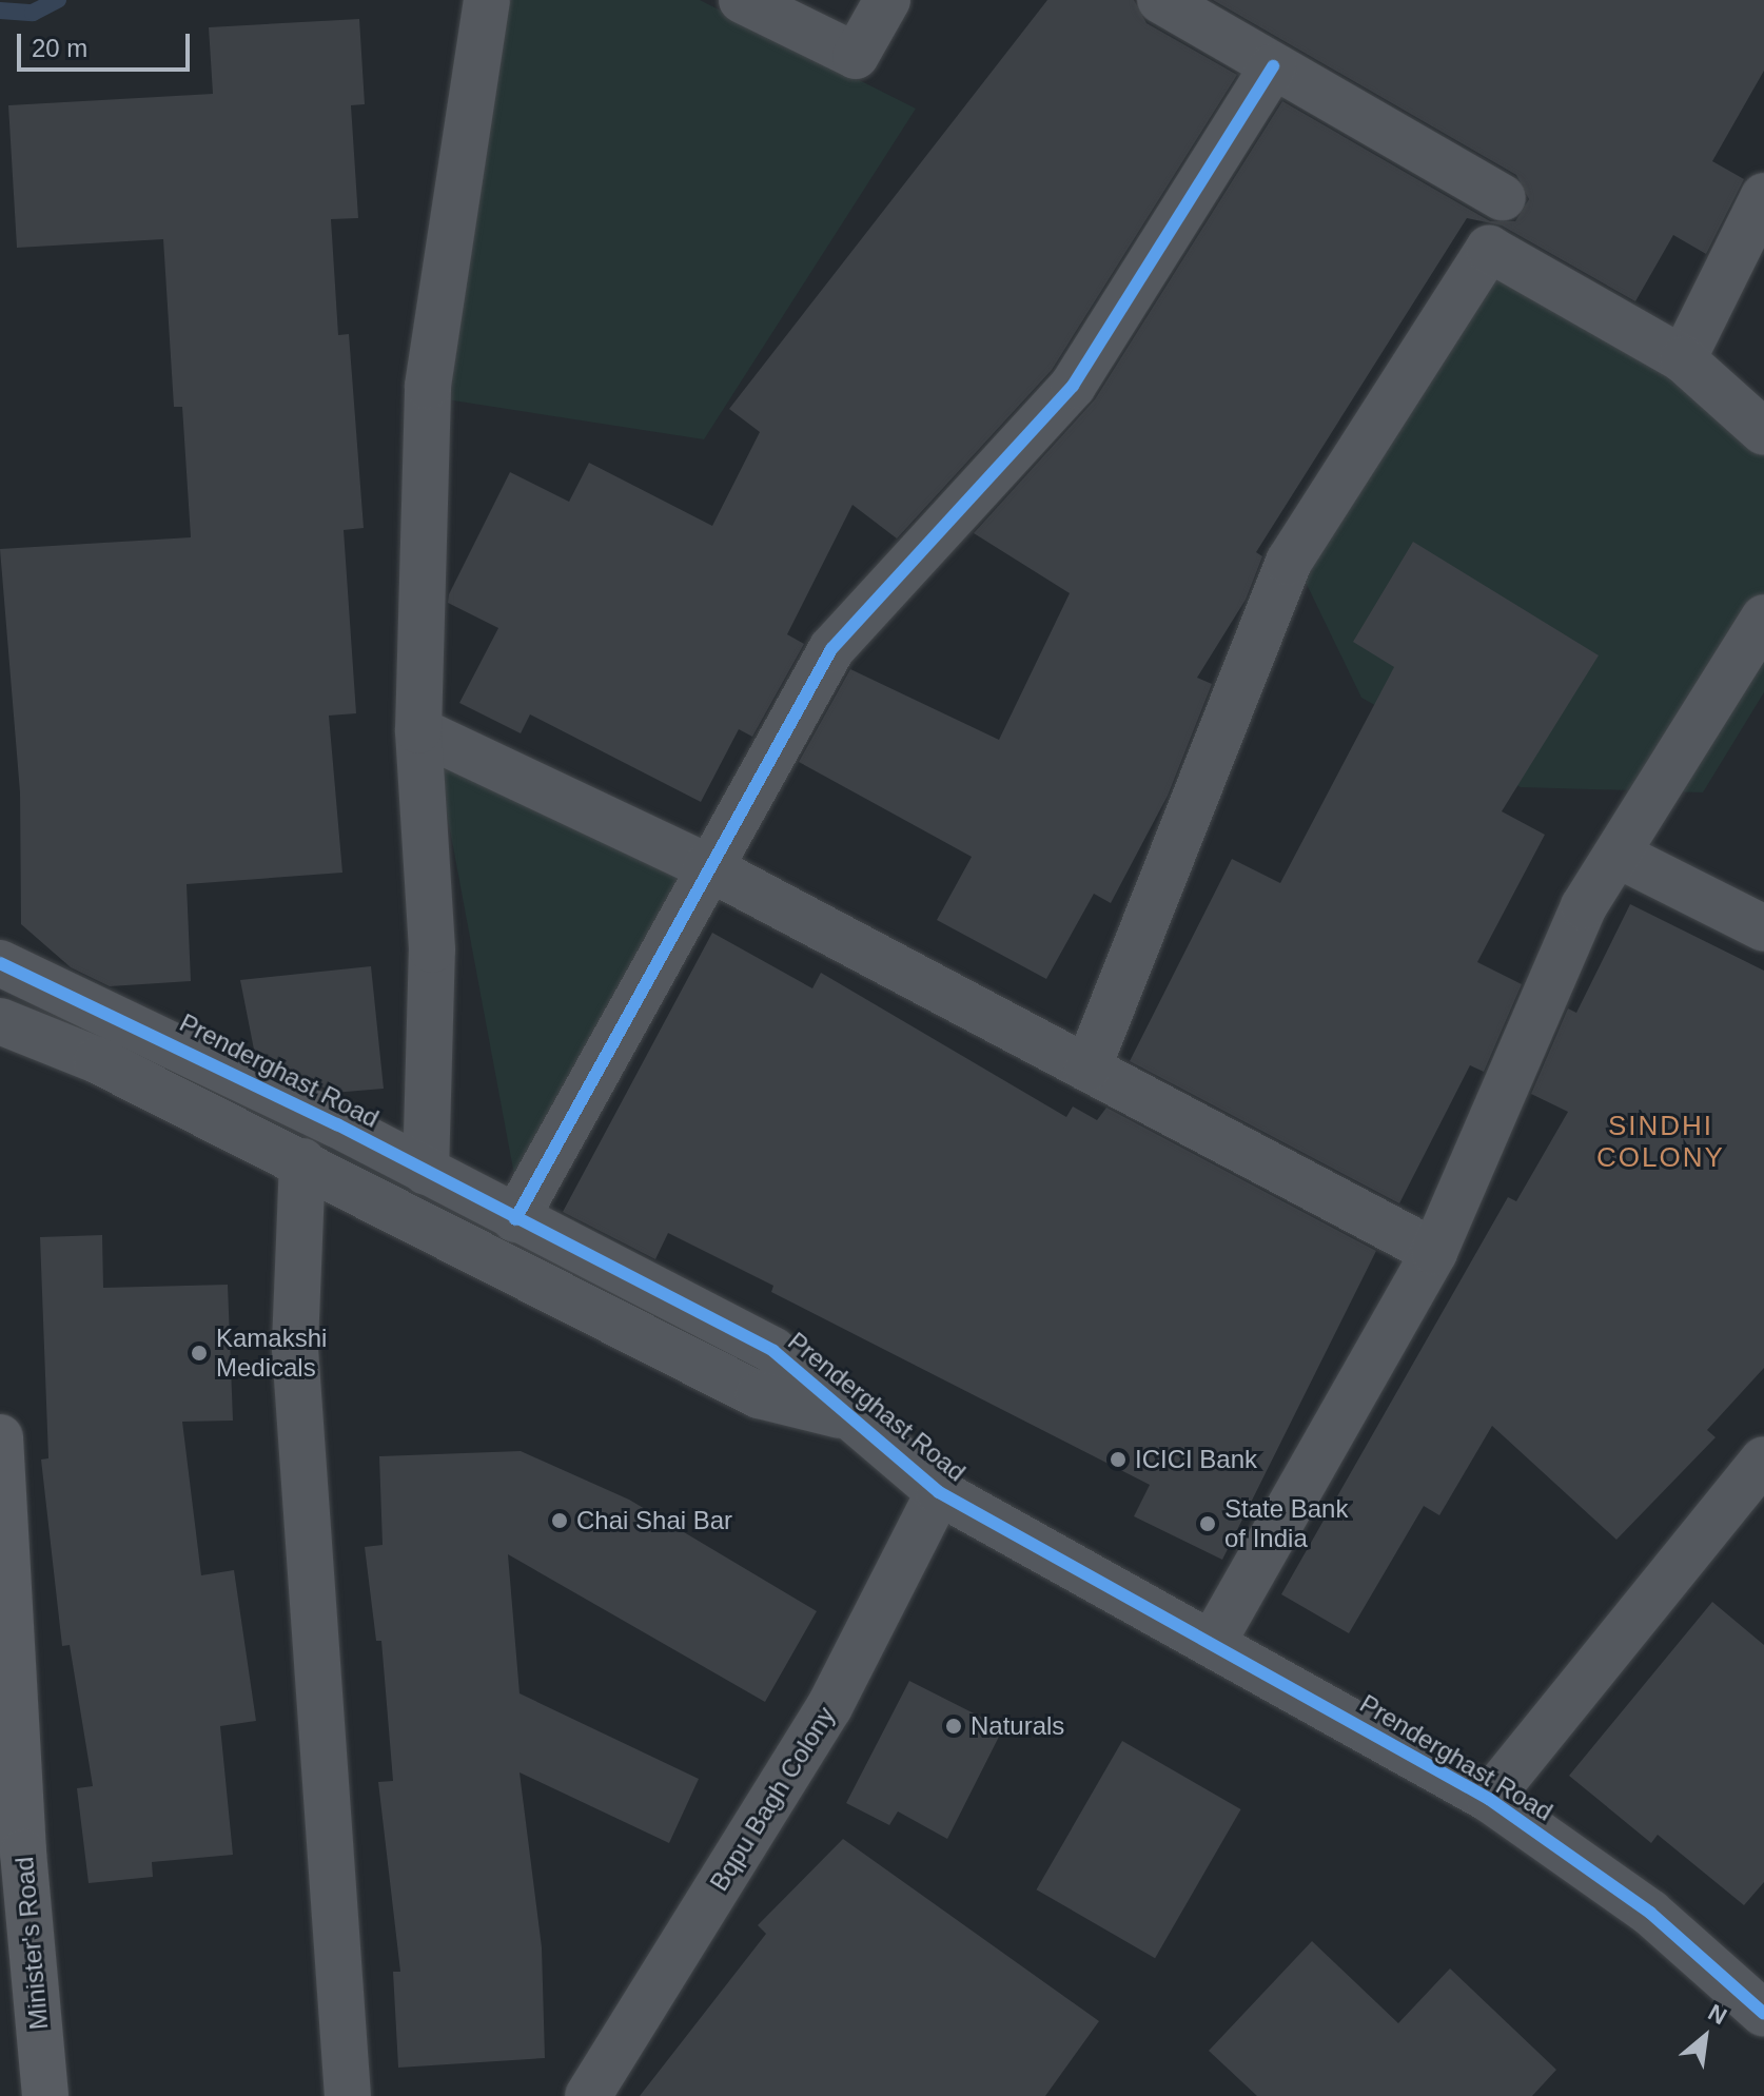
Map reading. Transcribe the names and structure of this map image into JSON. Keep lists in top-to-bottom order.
{
  "streets": {
    "main road": ["Minister's Road"],
    "street": ["Prenderghast Road", "Bqpu Bagh Colony"]
  },
  "crossings": [
    ["Prenderghast Road", "Bqpu Bagh Colony"]
  ],
  "districts": ["SINDHI COLONY"],
  "places": [
    "Kamakshi Medicals",
    "ICICI Bank",
    "Chai Shai Bar",
    "State Bank of India",
    "Naturals"
  ],
  "scale_bar": "20 m",
  "north": "top right"
}
